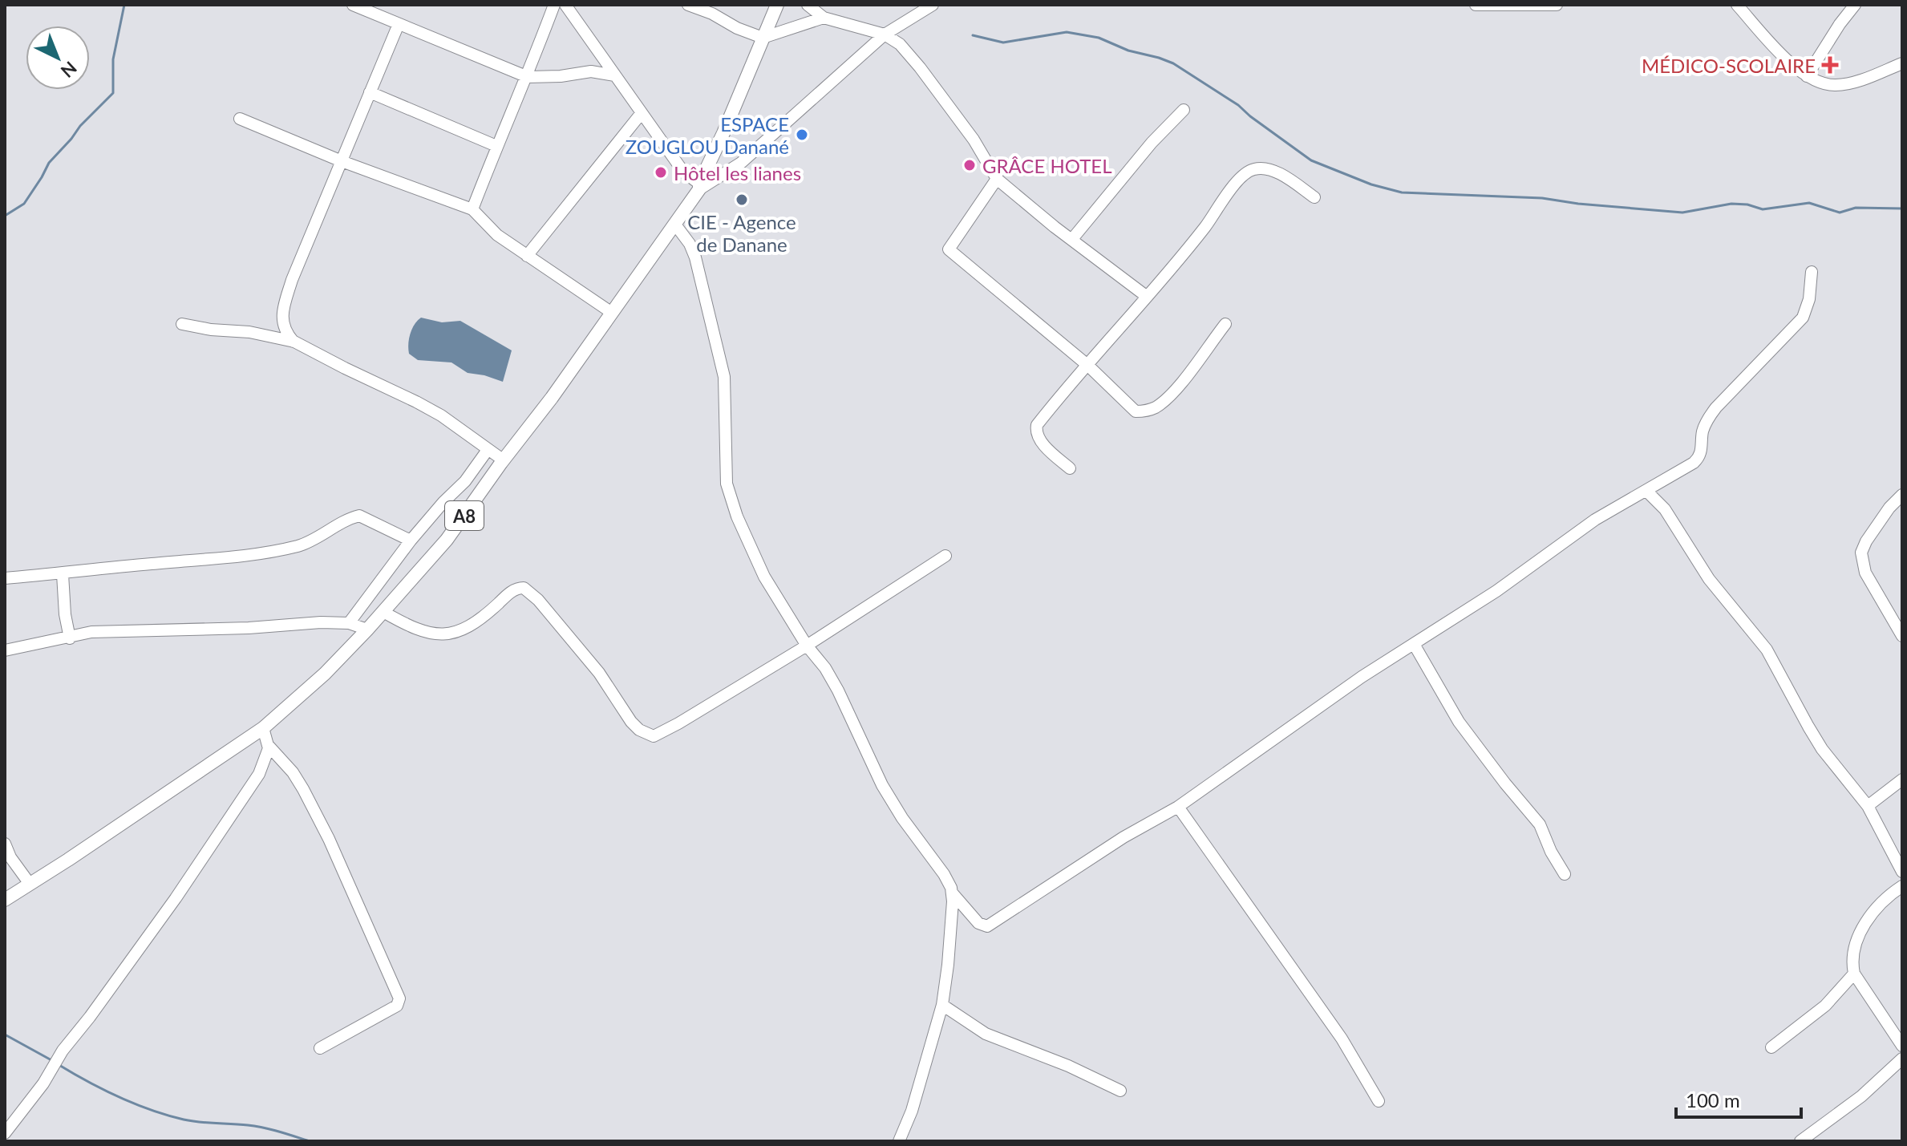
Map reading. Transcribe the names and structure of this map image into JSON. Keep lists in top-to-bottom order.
{
  "streets": {
    "main road": ["A8"]
  },
  "places": {
    "health": ["MÉDICO-SCOLAIRE"],
    "other": [
      "ESPACE ZOUGLOU Danané",
      "GRÂCE HOTEL",
      "Hôtel les lianes",
      "CIE - Agence de Danane"
    ]
  },
  "scale_bar": "100 m",
  "north": "bottom right"
}
